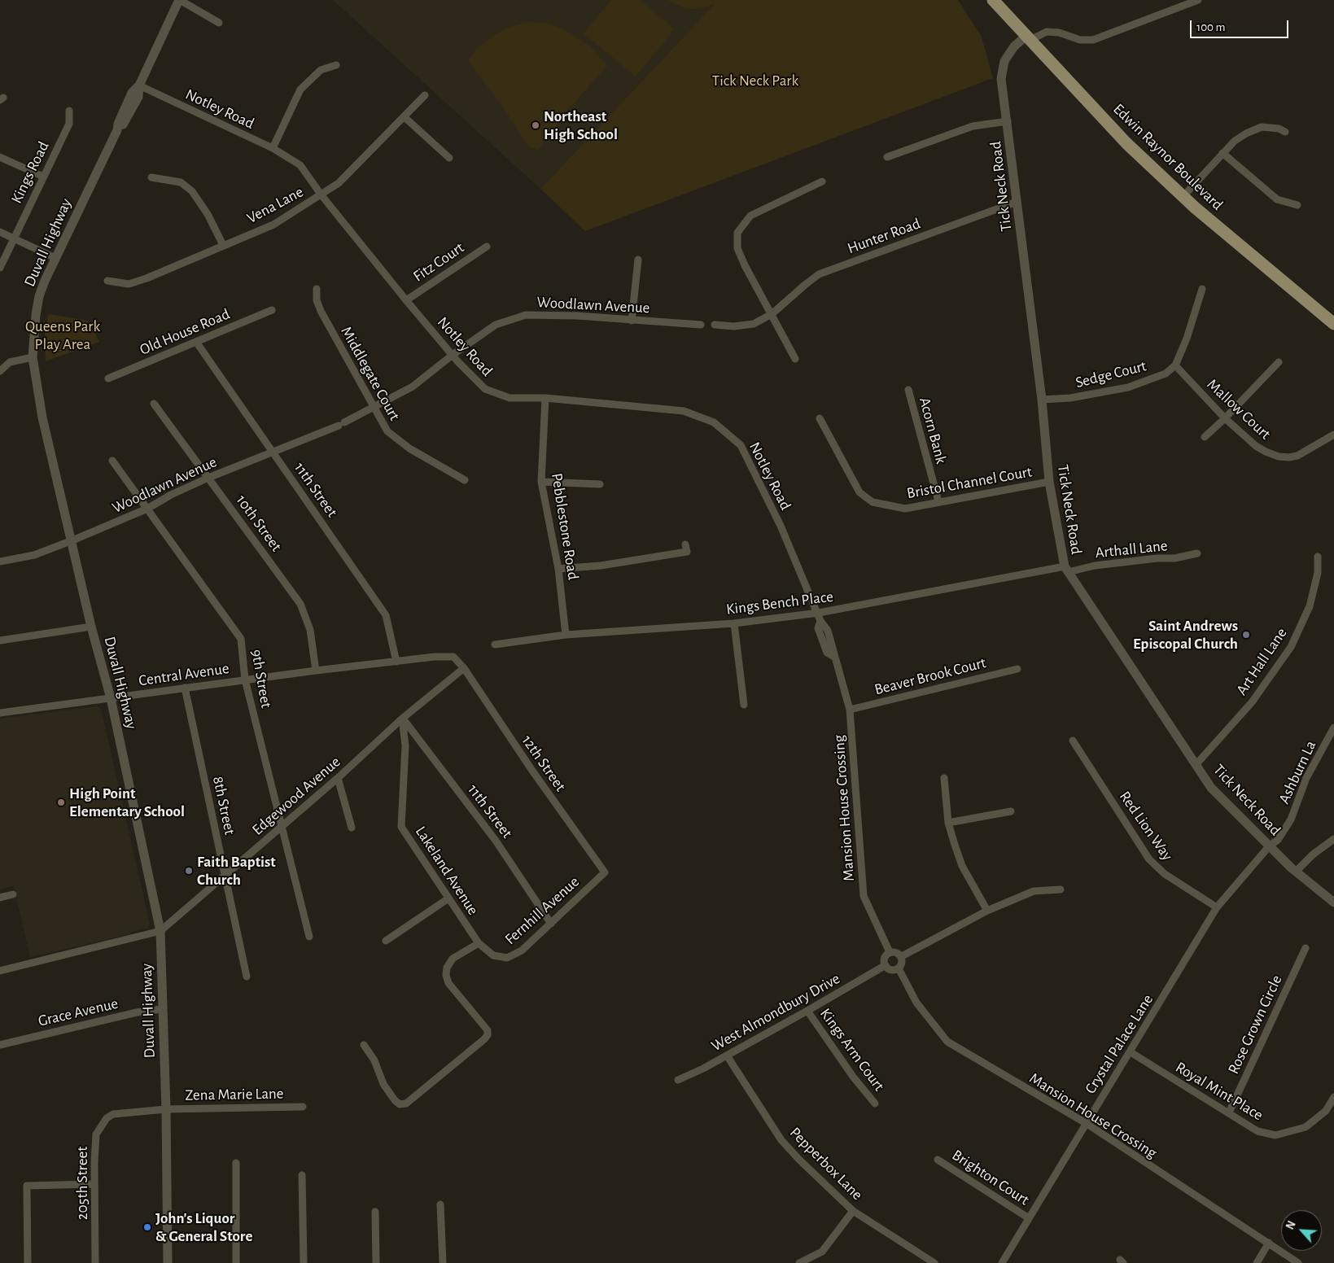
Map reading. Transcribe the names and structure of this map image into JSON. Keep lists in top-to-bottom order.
{
  "streets": {
    "main road": ["Edwin Raynor Boulevard"],
    "street": [
      "Notley Road",
      "Kings Road",
      "Tick Neck Road",
      "Vena Lane",
      "Hunter Road",
      "Duvall Highway",
      "Fitz Court",
      "Woodlawn Avenue",
      "Old House Road",
      "Middlegate Court",
      "Sedge Court",
      "Mallow Court",
      "Acorn Bank",
      "Bristol Channel Court",
      "11th Street",
      "10th Street",
      "Pebblestone Road",
      "Arthall Lane",
      "Kings Bench Place",
      "Art Hall Lane",
      "Central Avenue",
      "Beaver Brook Court",
      "9th Street",
      "12th Street",
      "Ashburn La",
      "Edgewood Avenue",
      "8th Street",
      "Mansion House Crossing",
      "Red Lion Way",
      "Lakeland Avenue",
      "Fernhill Avenue",
      "Grace Avenue",
      "West Almondbury Drive",
      "Rose Grown Circle",
      "Crystal Palace Lane",
      "Kings Arm Court",
      "Royal Mint Place",
      "Zena Marie Lane",
      "Pepperbox Lane",
      "Brighton Court",
      "205th Street"
    ]
  },
  "crossings": [
    ["Notley Road", "Vena Lane"],
    ["Notley Road", "Duvall Highway"],
    ["Notley Road", "Fitz Court"],
    ["Notley Road", "Woodlawn Avenue"],
    ["Notley Road", "Pebblestone Road"],
    ["Notley Road", "Kings Bench Place"],
    ["Notley Road", "Mansion House Crossing"],
    ["Edwin Raynor Boulevard", "Tick Neck Road"],
    ["Tick Neck Road", "Hunter Road"],
    ["Tick Neck Road", "Sedge Court"],
    ["Tick Neck Road", "Bristol Channel Court"],
    ["Tick Neck Road", "Arthall Lane"],
    ["Tick Neck Road", "Kings Bench Place"],
    ["Tick Neck Road", "Art Hall Lane"],
    ["Tick Neck Road", "Ashburn La"],
    ["Tick Neck Road", "Crystal Palace Lane"],
    ["Duvall Highway", "Woodlawn Avenue"],
    ["Duvall Highway", "Central Avenue"],
    ["Duvall Highway", "Edgewood Avenue"],
    ["Duvall Highway", "Grace Avenue"],
    ["Duvall Highway", "Zena Marie Lane"],
    ["Duvall Highway", "205th Street"],
    ["Woodlawn Avenue", "Middlegate Court"],
    ["Woodlawn Avenue", "11th Street"],
    ["Woodlawn Avenue", "10th Street"],
    ["Woodlawn Avenue", "9th Street"],
    ["Old House Road", "11th Street"],
    ["Sedge Court", "Mallow Court"],
    ["Acorn Bank", "Bristol Channel Court"],
    ["11th Street", "Central Avenue"],
    ["11th Street", "Edgewood Avenue"],
    ["11th Street", "Lakeland Avenue"],
    ["11th Street", "Fernhill Avenue"],
    ["10th Street", "Central Avenue"],
    ["Pebblestone Road", "Kings Bench Place"],
    ["Arthall Lane", "Kings Bench Place"],
    ["Kings Bench Place", "Mansion House Crossing"],
    ["Central Avenue", "9th Street"],
    ["Central Avenue", "12th Street"],
    ["Central Avenue", "Edgewood Avenue"],
    ["Central Avenue", "8th Street"],
    ["Beaver Brook Court", "Mansion House Crossing"],
    ["9th Street", "Edgewood Avenue"],
    ["12th Street", "Edgewood Avenue"],
    ["12th Street", "Fernhill Avenue"],
    ["Ashburn La", "Crystal Palace Lane"],
    ["Edgewood Avenue", "8th Street"],
    ["Edgewood Avenue", "Lakeland Avenue"],
    ["Mansion House Crossing", "West Almondbury Drive"],
    ["Mansion House Crossing", "Crystal Palace Lane"],
    ["Red Lion Way", "Crystal Palace Lane"],
    ["Lakeland Avenue", "Fernhill Avenue"],
    ["West Almondbury Drive", "Kings Arm Court"],
    ["West Almondbury Drive", "Pepperbox Lane"],
    ["Rose Grown Circle", "Royal Mint Place"],
    ["Crystal Palace Lane", "Royal Mint Place"],
    ["Crystal Palace Lane", "Brighton Court"],
    ["Zena Marie Lane", "205th Street"]
  ],
  "parks": ["Tick Neck Park", "Queens Park Play Area"],
  "places": [
    "Northeast High School",
    "Saint Andrews Episcopal Church",
    "High Point Elementary School",
    "Faith Baptist Church",
    "John's Liquor & General Store"
  ],
  "scale_bar": "100 m",
  "north": "top left"
}
